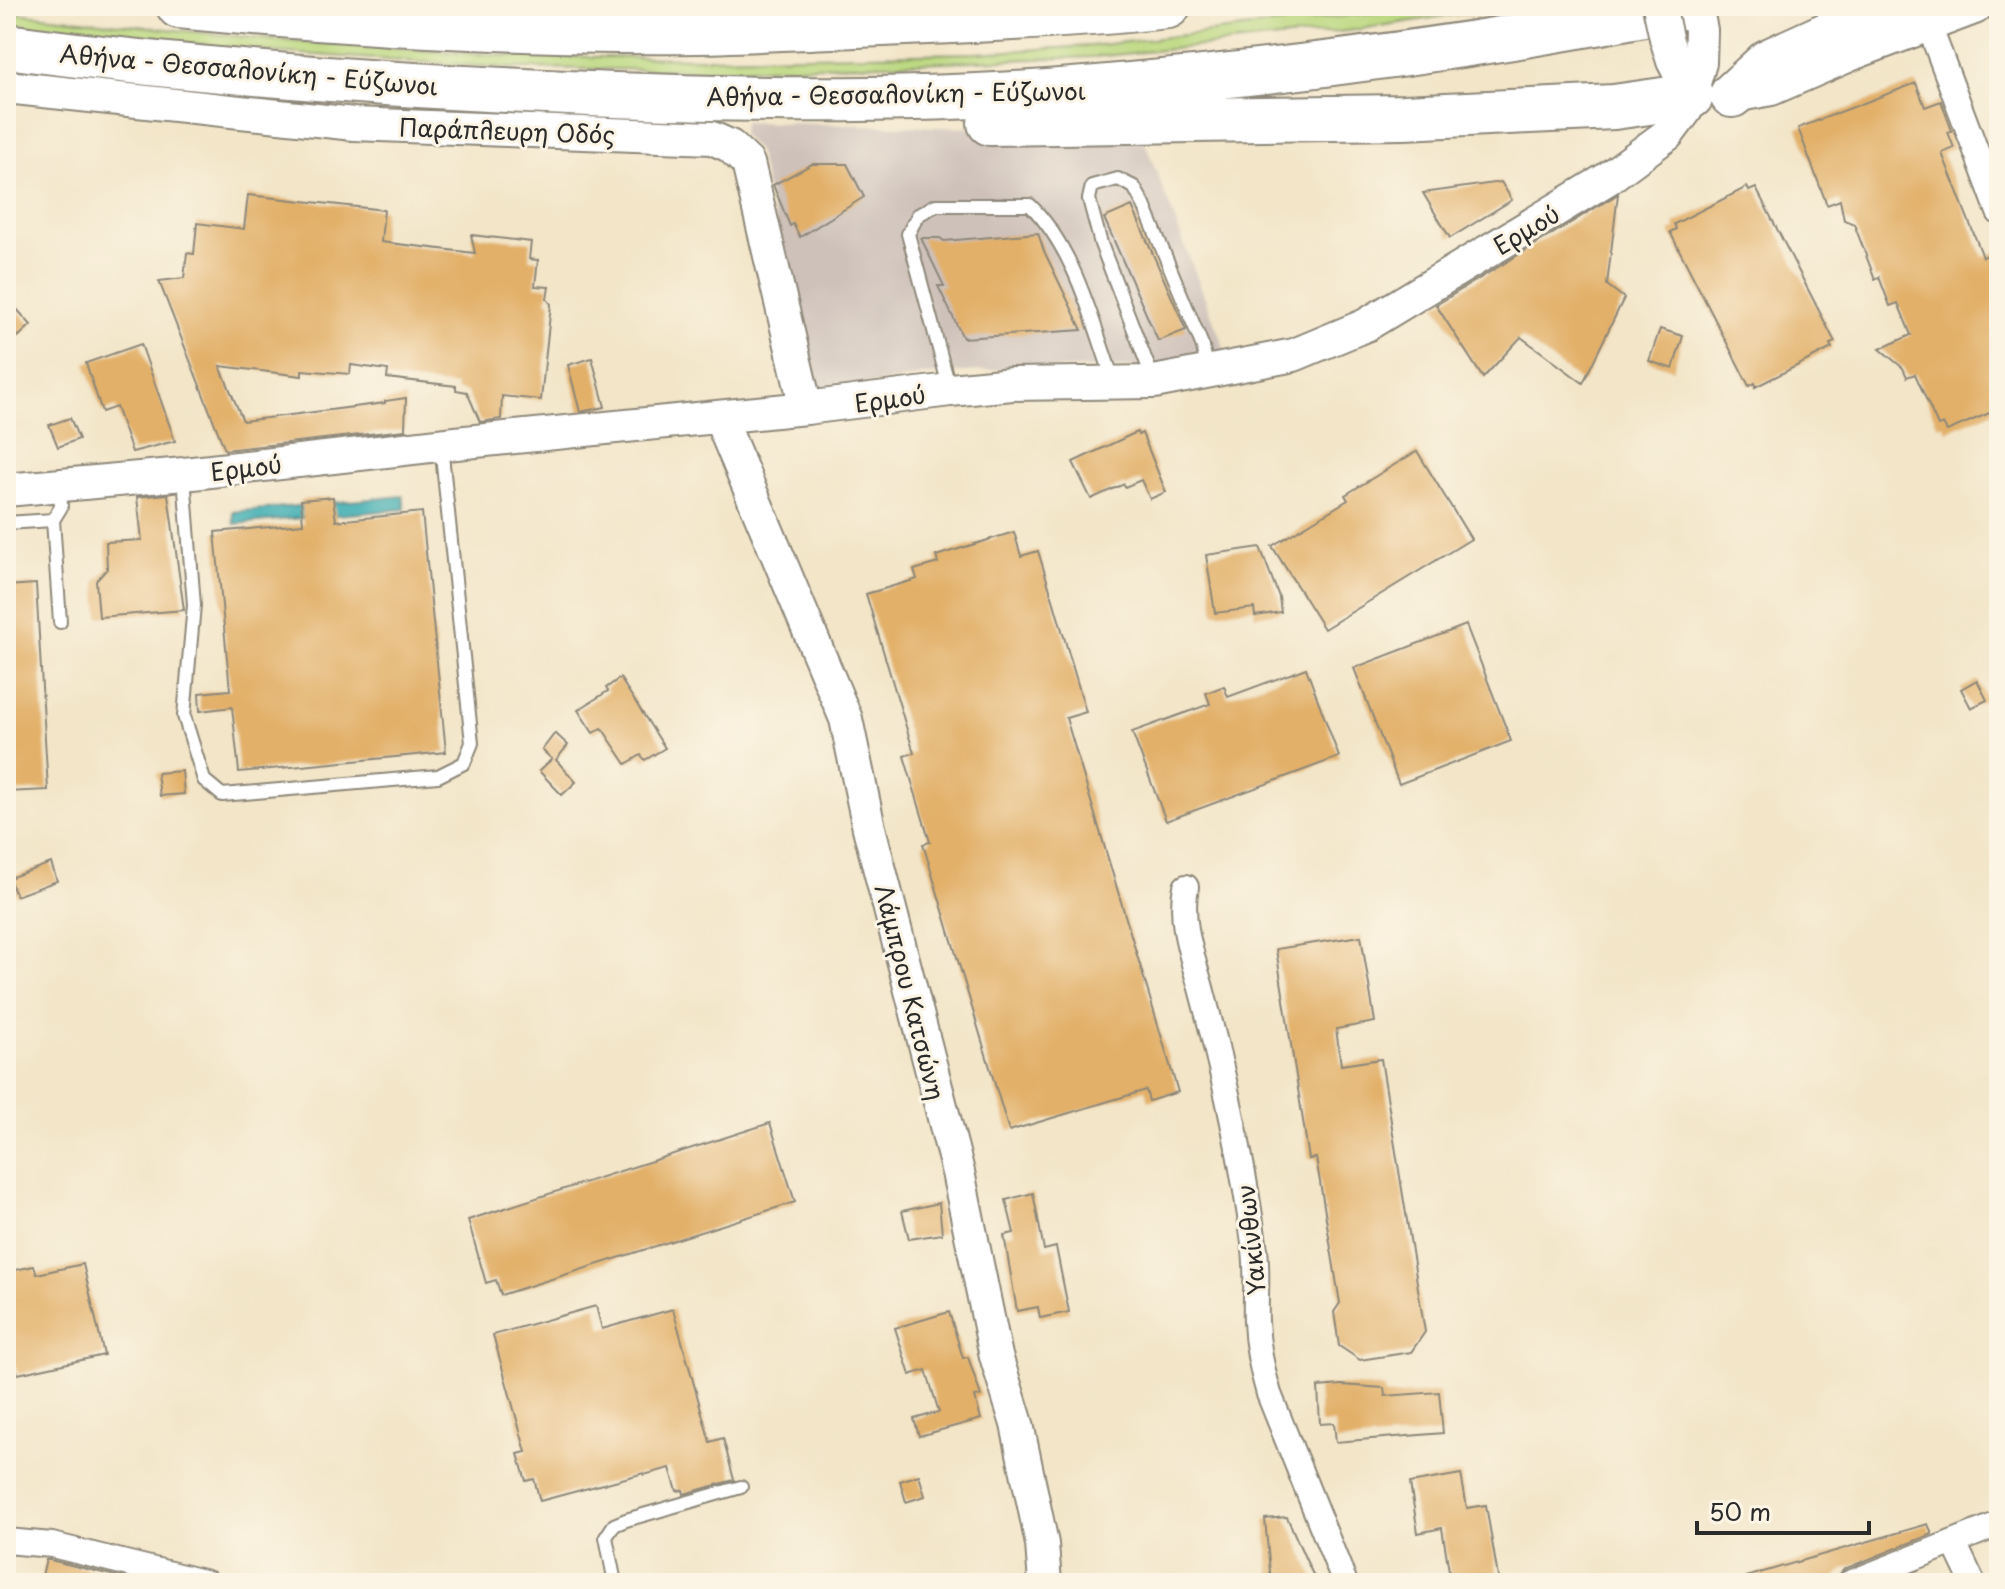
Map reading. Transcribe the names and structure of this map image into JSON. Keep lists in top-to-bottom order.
{
  "streets": {
    "highway": ["Αθήνα - Θεσσαλονίκη - Εύζωνοι"],
    "street": [
      "Παράπλευρη Οδός",
      "Ερμού",
      "Λάμπρου Κατσώνη",
      "Υακίνθων"
    ]
  },
  "crossings": [
    ["Παράπλευρη Οδός", "Ερμού"],
    ["Ερμού", "Λάμπρου Κατσώνη"]
  ],
  "scale_bar": "50 m"
}
